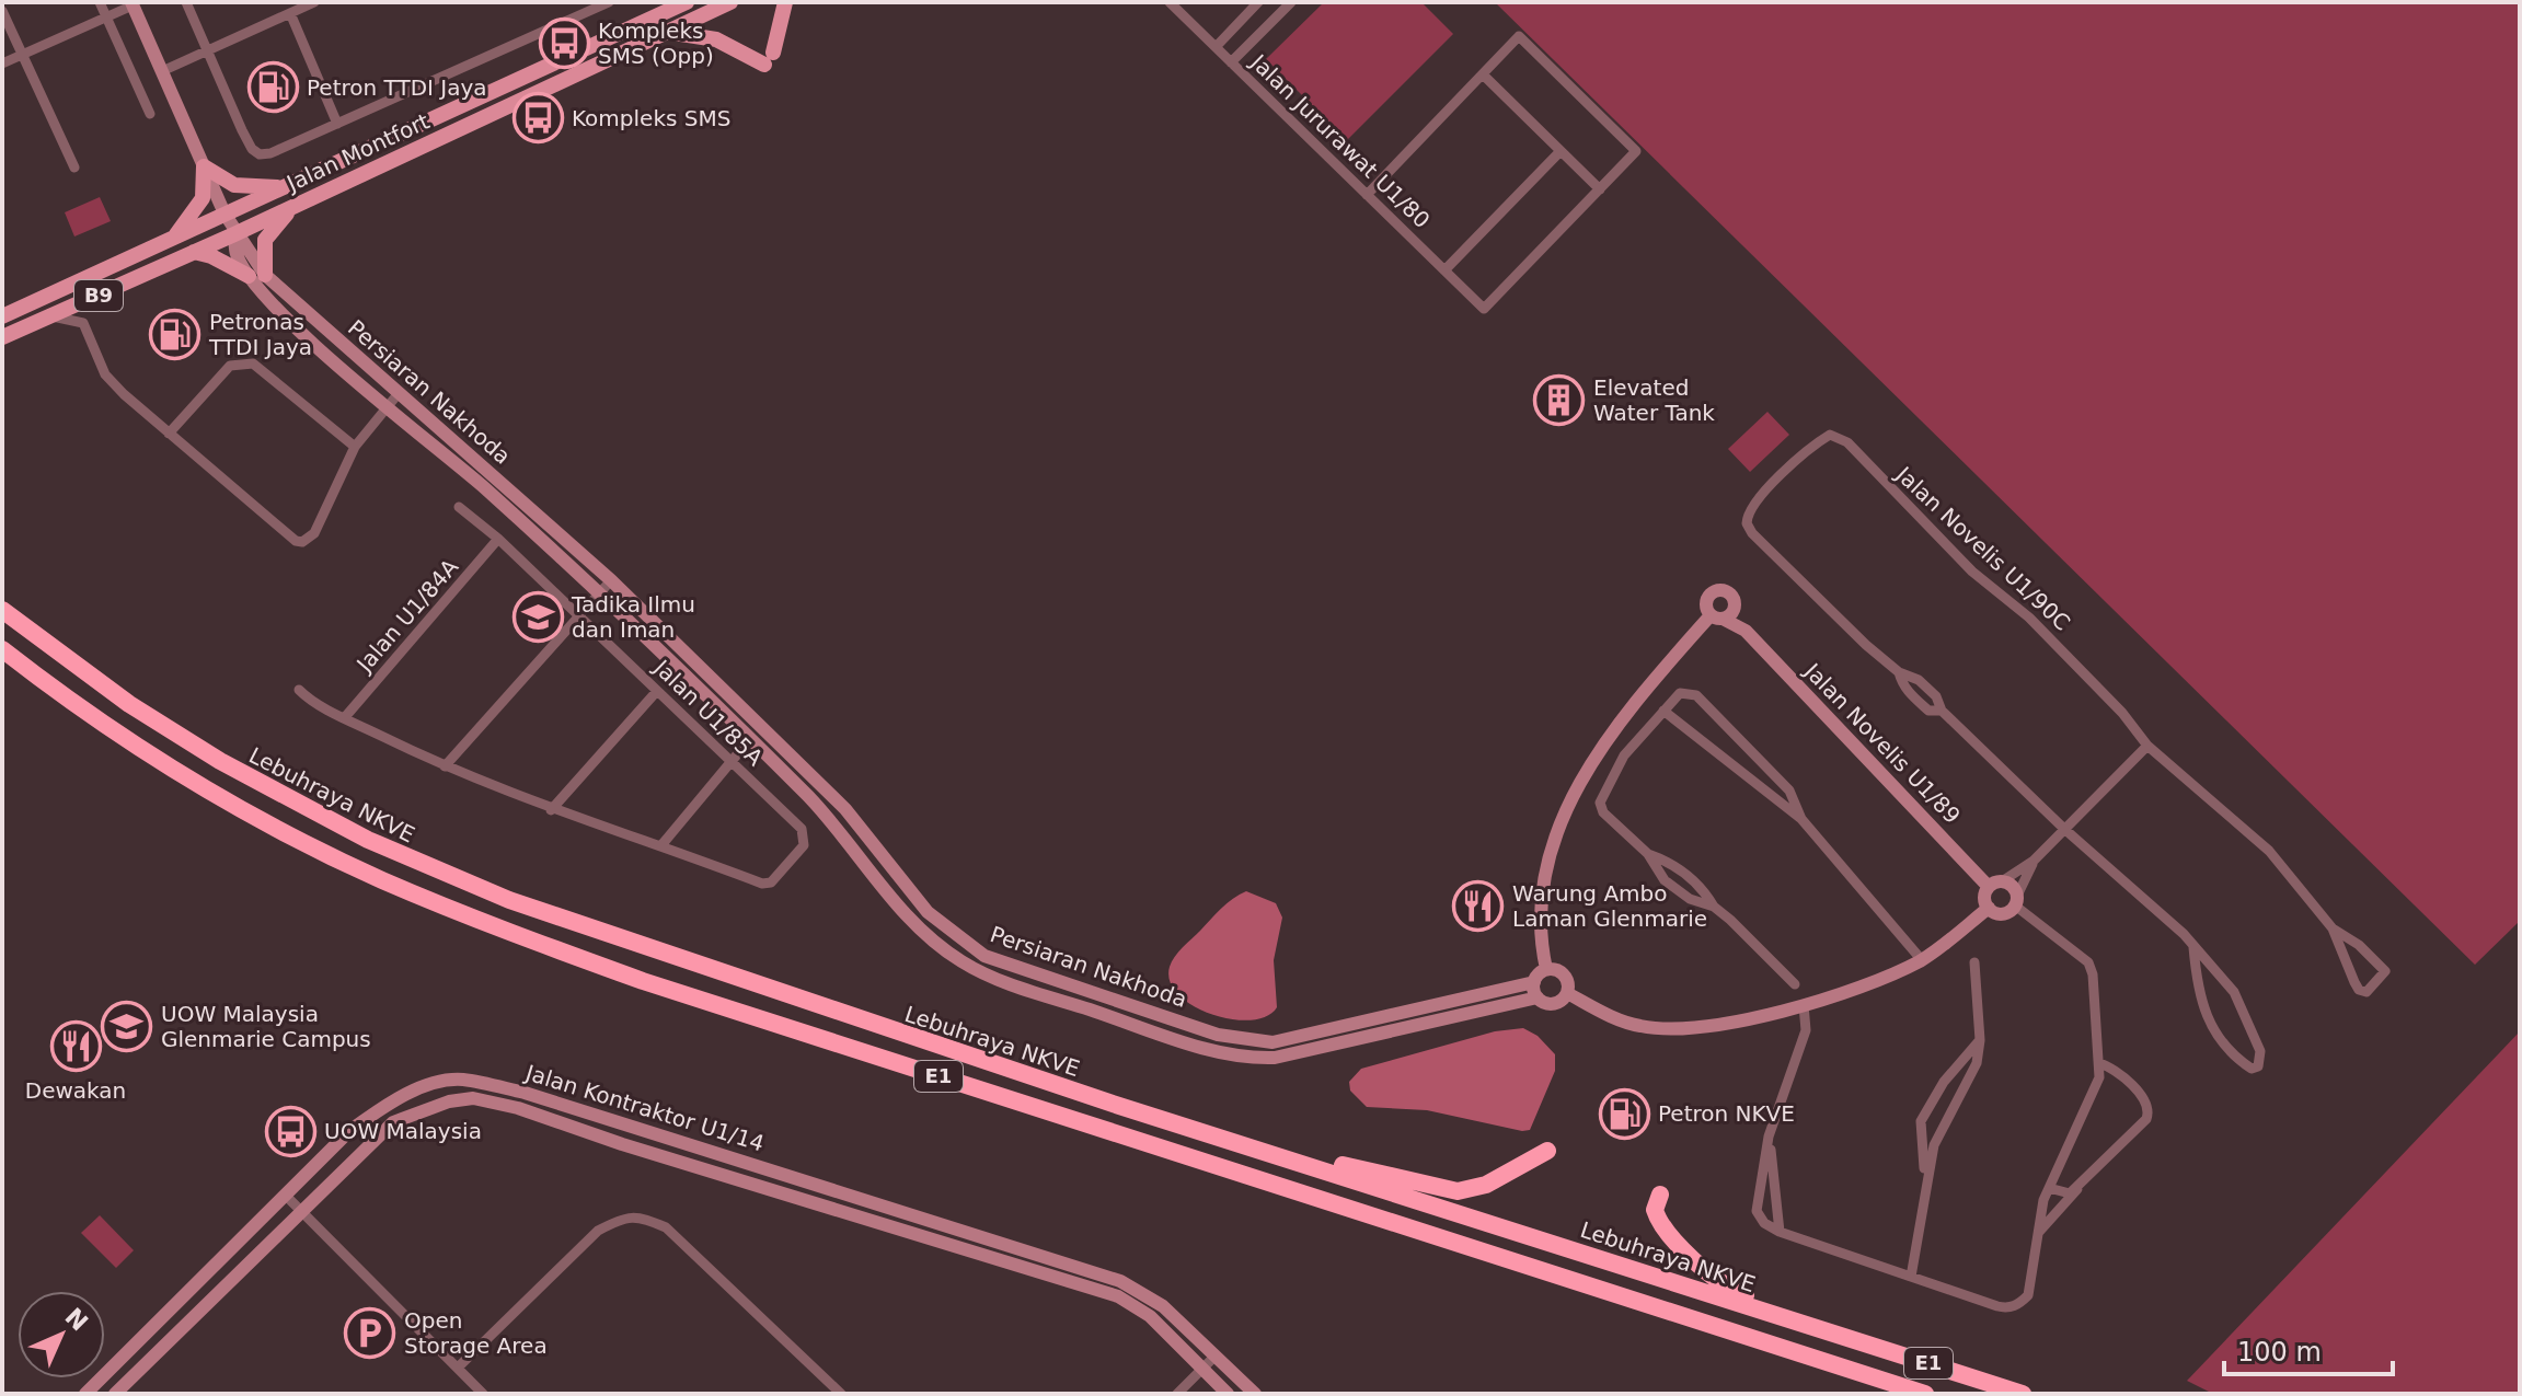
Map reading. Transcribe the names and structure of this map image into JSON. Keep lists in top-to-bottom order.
{
  "streets": {
    "highway": ["Lebuhraya NKVE", "E1"],
    "main road": ["Jalan Montfort", "B9"],
    "street": [
      "Jalan Jururawat U1/80",
      "Persiaran Nakhoda",
      "Jalan Novelis U1/90C",
      "Jalan U1/84A",
      "Jalan U1/85A",
      "Jalan Novelis U1/89",
      "Jalan Kontraktor U1/14"
    ]
  },
  "crossings": [
    ["Jalan Montfort", "Persiaran Nakhoda"],
    ["Jalan U1/84A", "Jalan U1/85A"]
  ],
  "places": {
    "bus stop": ["Kompleks SMS (Opp)", "Kompleks SMS", "UOW Malaysia"],
    "fuel station": ["Petron TTDI Jaya", "Petronas TTDI Jaya", "Petron NKVE"],
    "building": ["Elevated Water Tank"],
    "school or university": ["Tadika Ilmu dan Iman", "UOW Malaysia Glenmarie Campus"],
    "restaurant": ["Warung Ambo Laman Glenmarie", "Dewakan"],
    "parking": ["Open Storage Area"]
  },
  "scale_bar": "100 m",
  "north": "top right"
}
